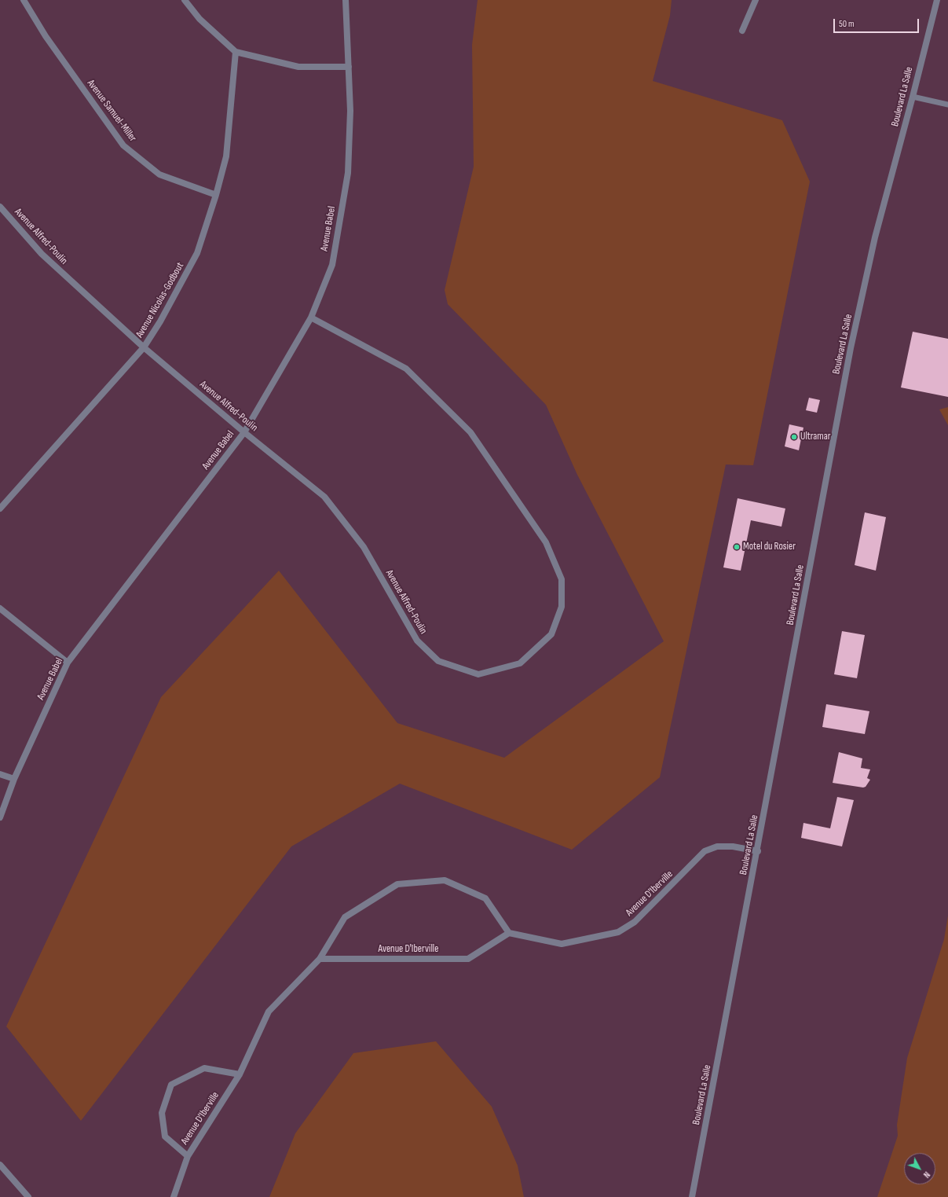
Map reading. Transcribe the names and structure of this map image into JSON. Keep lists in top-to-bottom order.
{
  "streets": {
    "street": [
      "Boulevard La Salle",
      "Avenue Samuel-Miller",
      "Avenue Babel",
      "Avenue Alfred-Poulin",
      "Avenue Nicolas-Godbout",
      "Avenue D'Iberville"
    ]
  },
  "crossings": [
    ["Boulevard La Salle", "Avenue D'Iberville"],
    ["Avenue Samuel-Miller", "Avenue Nicolas-Godbout"],
    ["Avenue Babel", "Avenue Alfred-Poulin"],
    ["Avenue Alfred-Poulin", "Avenue Nicolas-Godbout"]
  ],
  "places": ["Ultramar", "Motel du Rosier"],
  "scale_bar": "50 m",
  "north": "bottom right"
}
